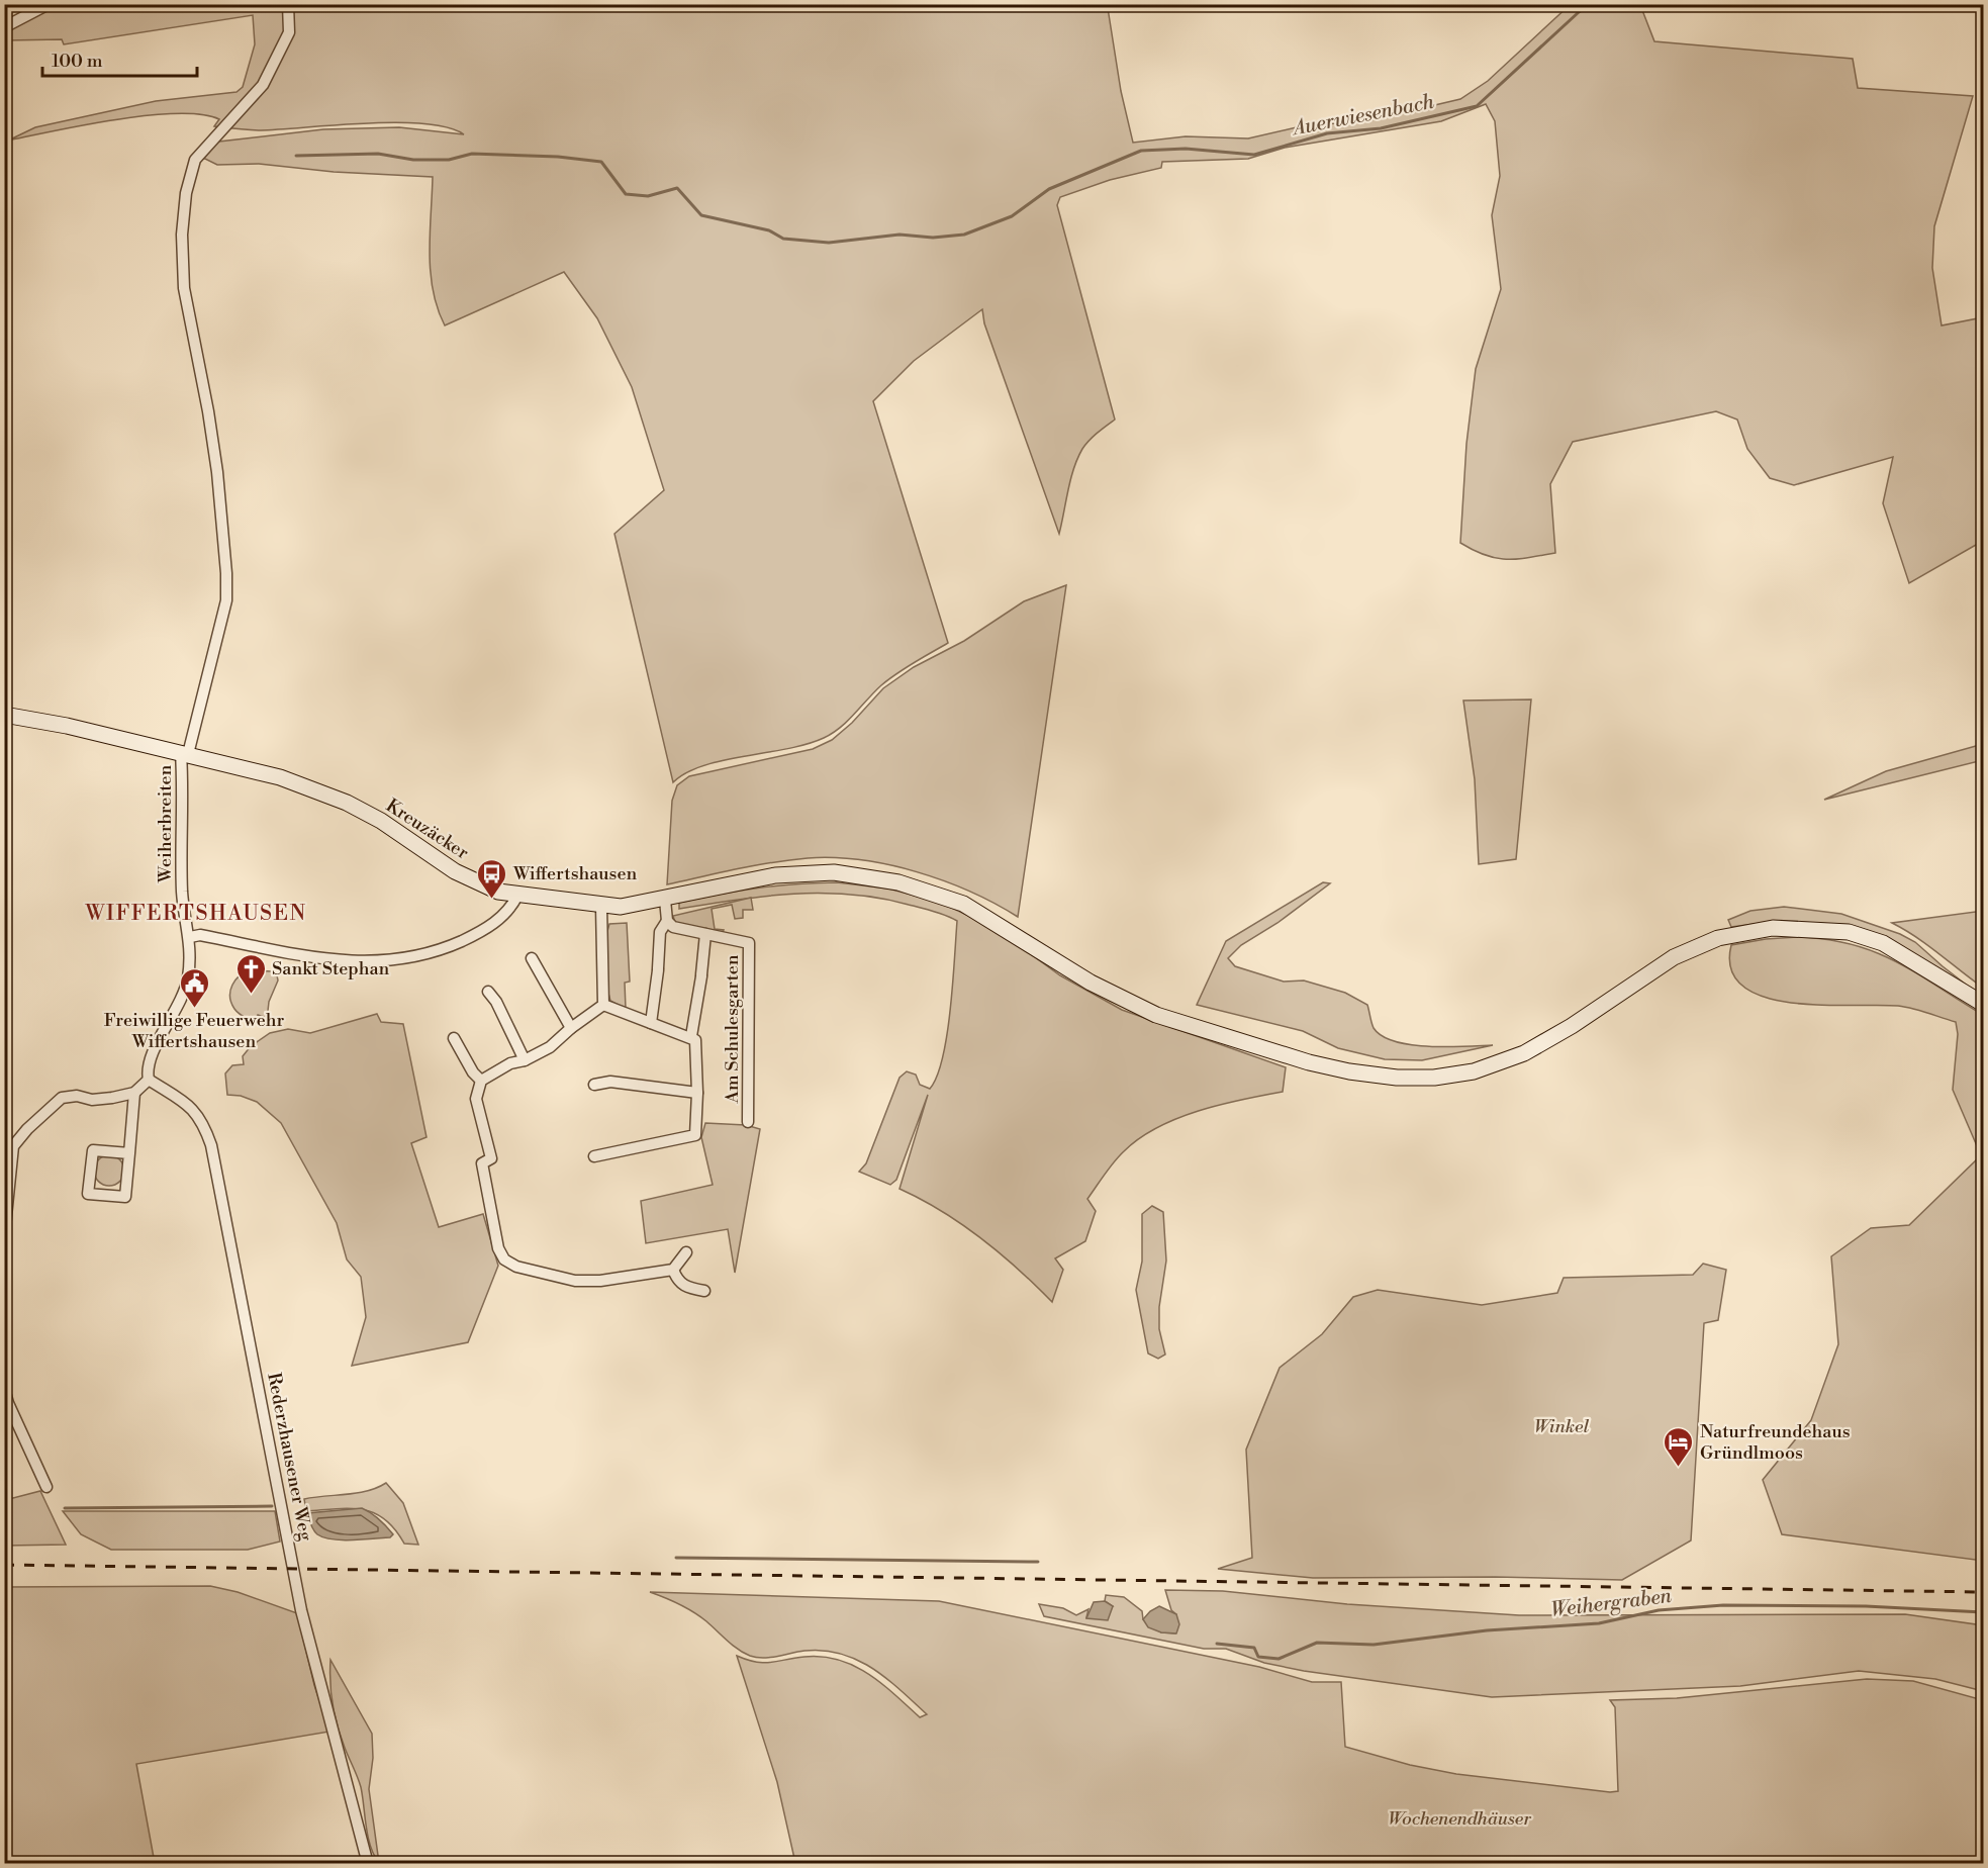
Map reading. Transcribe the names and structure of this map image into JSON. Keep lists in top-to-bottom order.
{
  "streets": {
    "street": [
      "Weiherbreiten",
      "Kreuzäcker",
      "Am Schulesgarten",
      "Rederzhausener Weg"
    ]
  },
  "crossings": [
    ["Weiherbreiten", "Kreuzäcker"],
    ["Weiherbreiten", "Rederzhausener Weg"]
  ],
  "districts": ["WIFFERTSHAUSEN"],
  "water": ["Auerwiesenbach", "Weihergraben"],
  "parks": ["Winkel", "Wochenendhäuser"],
  "places": {
    "bus stop": ["Wiffertshausen"],
    "church": ["Sankt Stephan"],
    "public building": ["Freiwillige Feuerwehr Wiffertshausen"],
    "hotel": ["Naturfreundehaus Gründlmoos"]
  },
  "scale_bar": "100 m"
}
